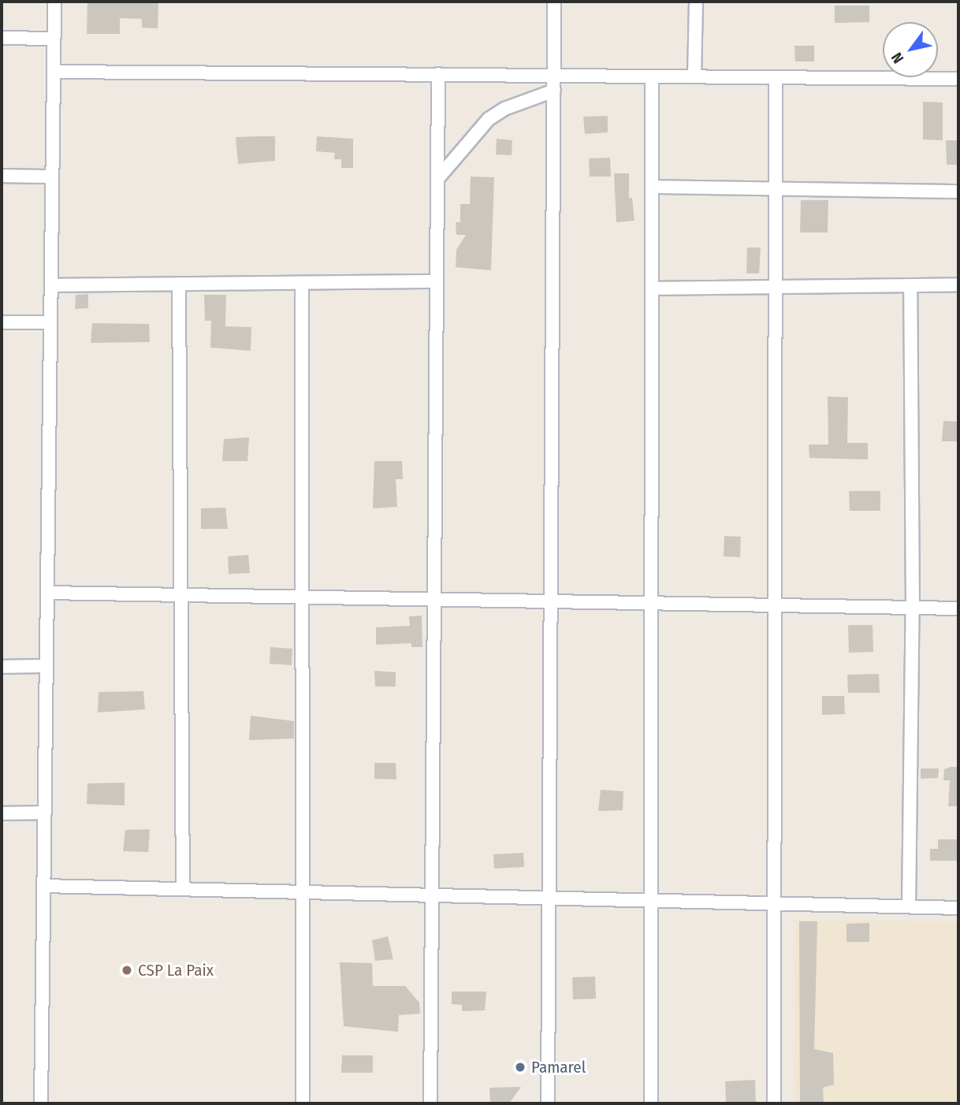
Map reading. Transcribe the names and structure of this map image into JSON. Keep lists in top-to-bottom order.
{
  "places": ["CSP La Paix", "Pamarel"],
  "north": "bottom left"
}
